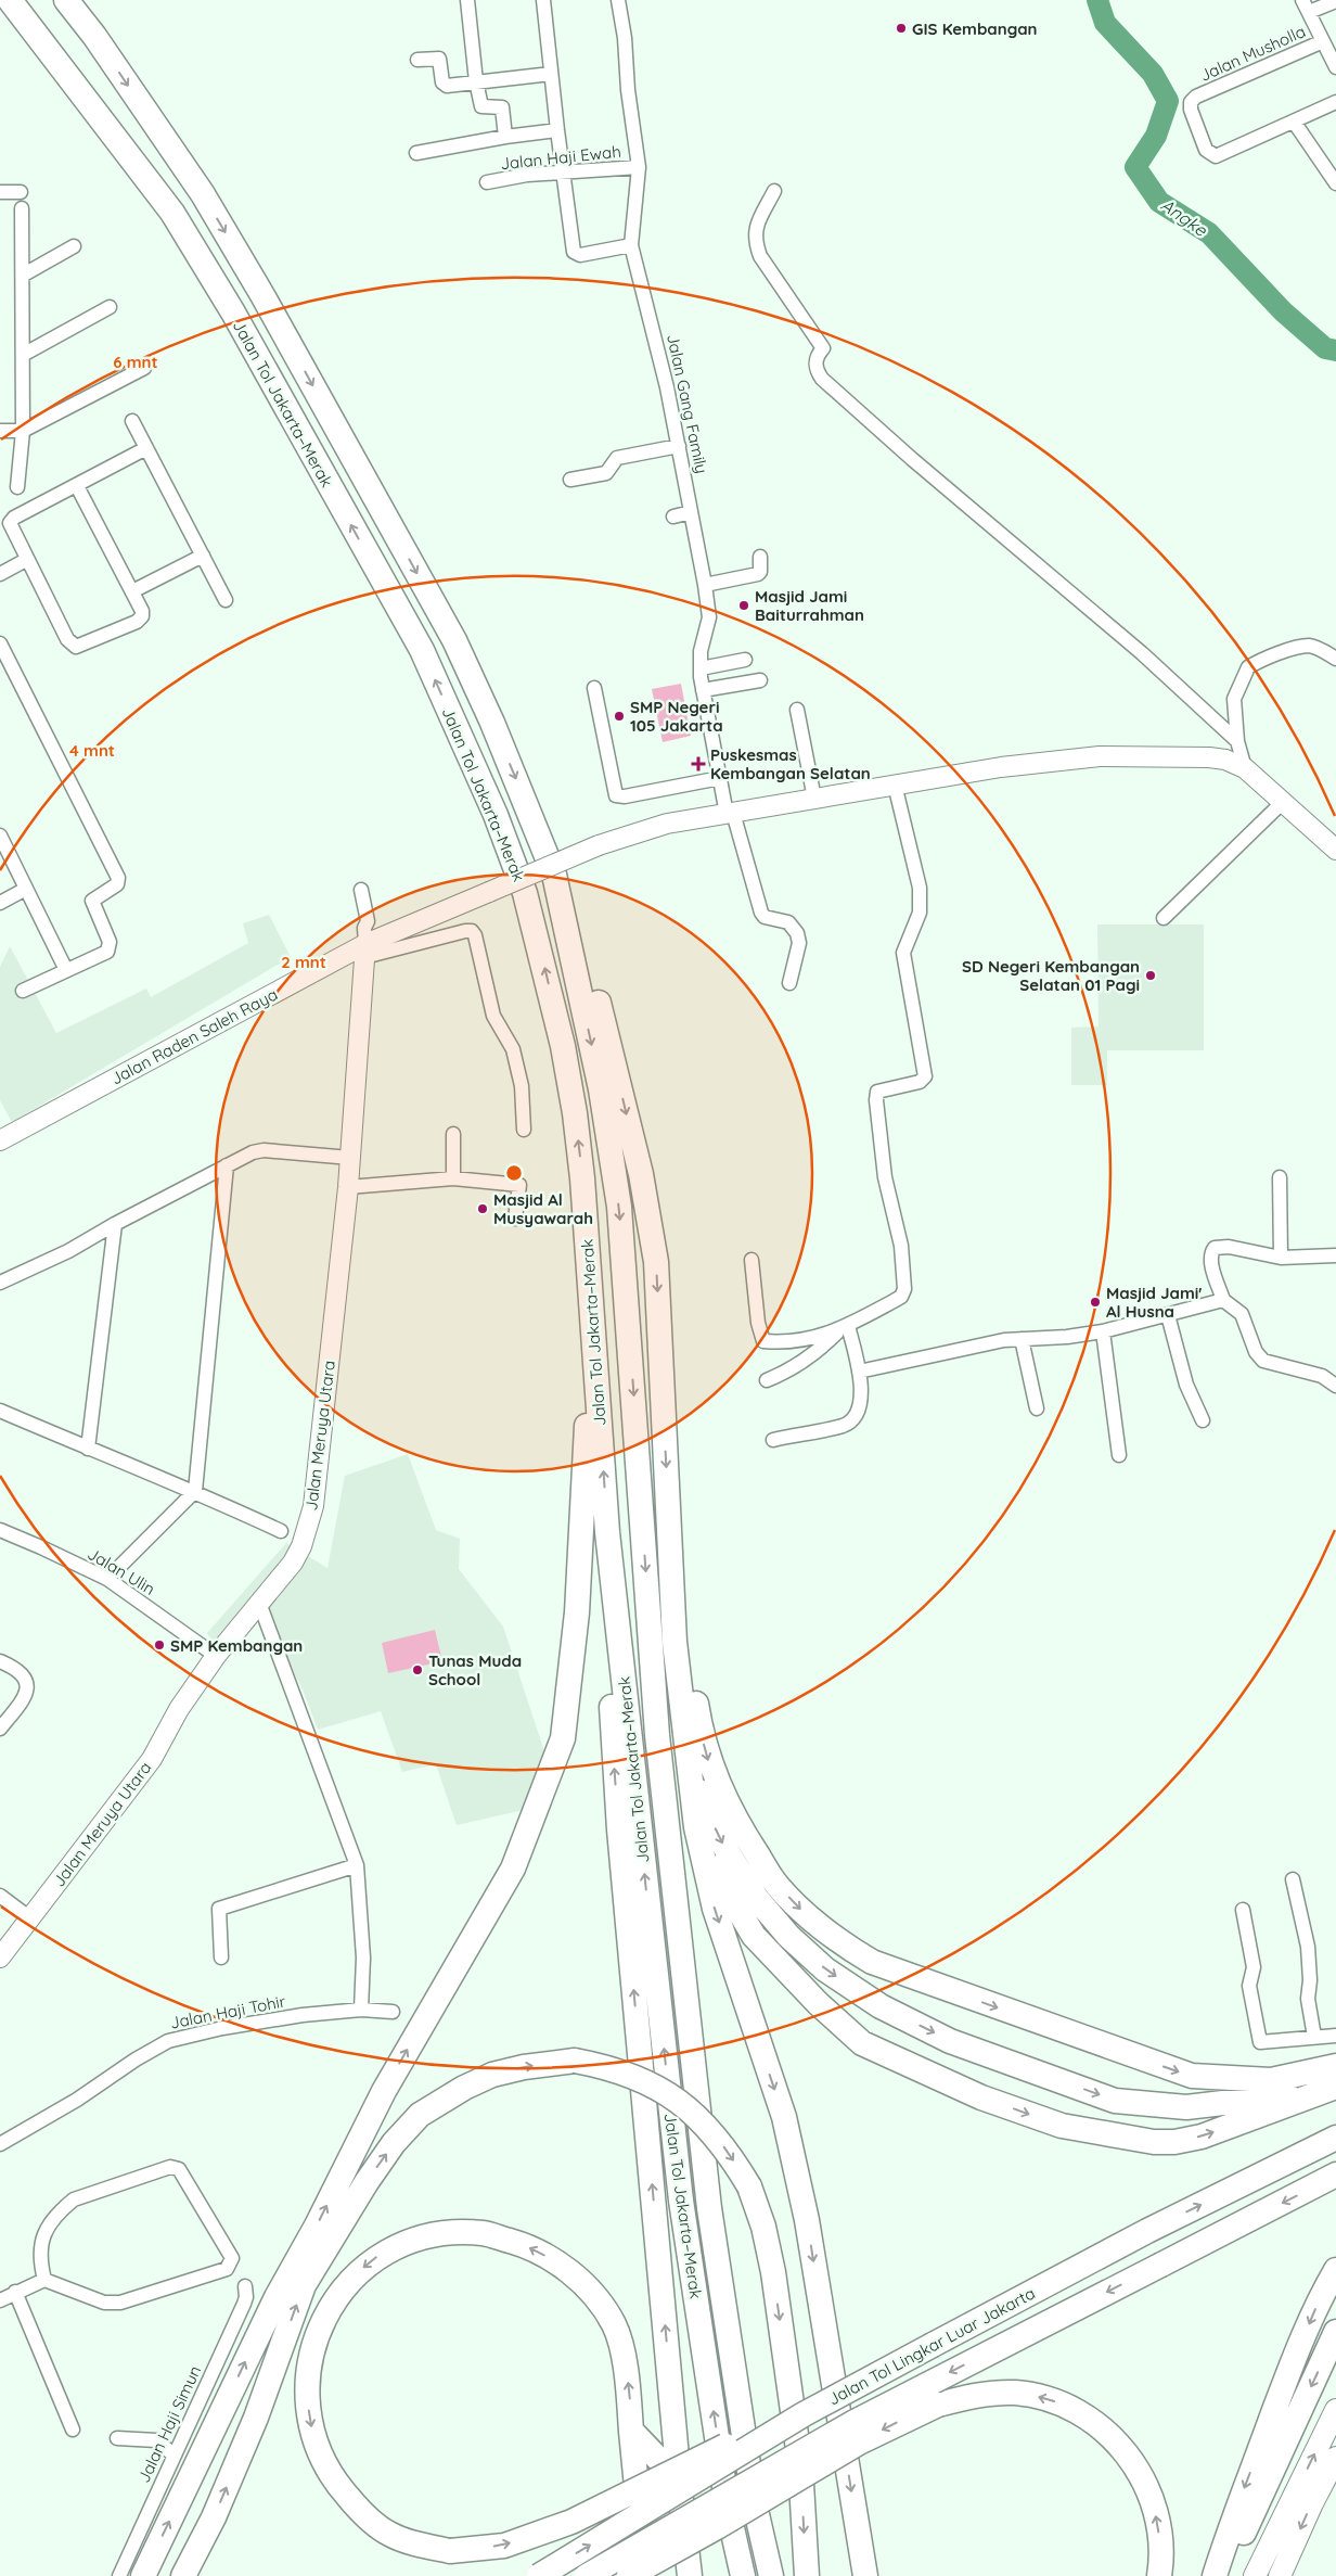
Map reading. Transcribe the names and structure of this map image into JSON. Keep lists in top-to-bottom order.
{
  "streets": {
    "highway": ["Jalan Tol Jakarta–Merak", "Jalan Tol Lingkar Luar Jakarta"],
    "main road": ["Jalan Raden Saleh Raya", "Jalan Meruya Utara"],
    "street": [
      "Jalan Musholla",
      "Jalan Haji Ewah",
      "Jalan Gang Family",
      "Jalan Ulin",
      "Jalan Haji Tohir",
      "Jalan Haji Simun"
    ]
  },
  "crossings": [
    ["Jalan Haji Ewah", "Jalan Gang Family"],
    ["Jalan Gang Family", "Jalan Raden Saleh Raya"],
    ["Jalan Raden Saleh Raya", "Jalan Meruya Utara"],
    ["Jalan Meruya Utara", "Jalan Ulin"]
  ],
  "water": ["Angke"],
  "places": {
    "other": [
      "GIS Kembangan",
      "Masjid Jami Baiturrahman",
      "SMP Negeri 105 Jakarta",
      "SD Negeri Kembangan Selatan 01 Pagi",
      "Masjid Al Musyawarah",
      "Masjid Jami' Al Husna",
      "SMP Kembangan",
      "Tunas Muda School"
    ],
    "health": ["Puskesmas Kembangan Selatan"]
  },
  "rings": ["6 mnt", "4 mnt", "2 mnt"]
}
